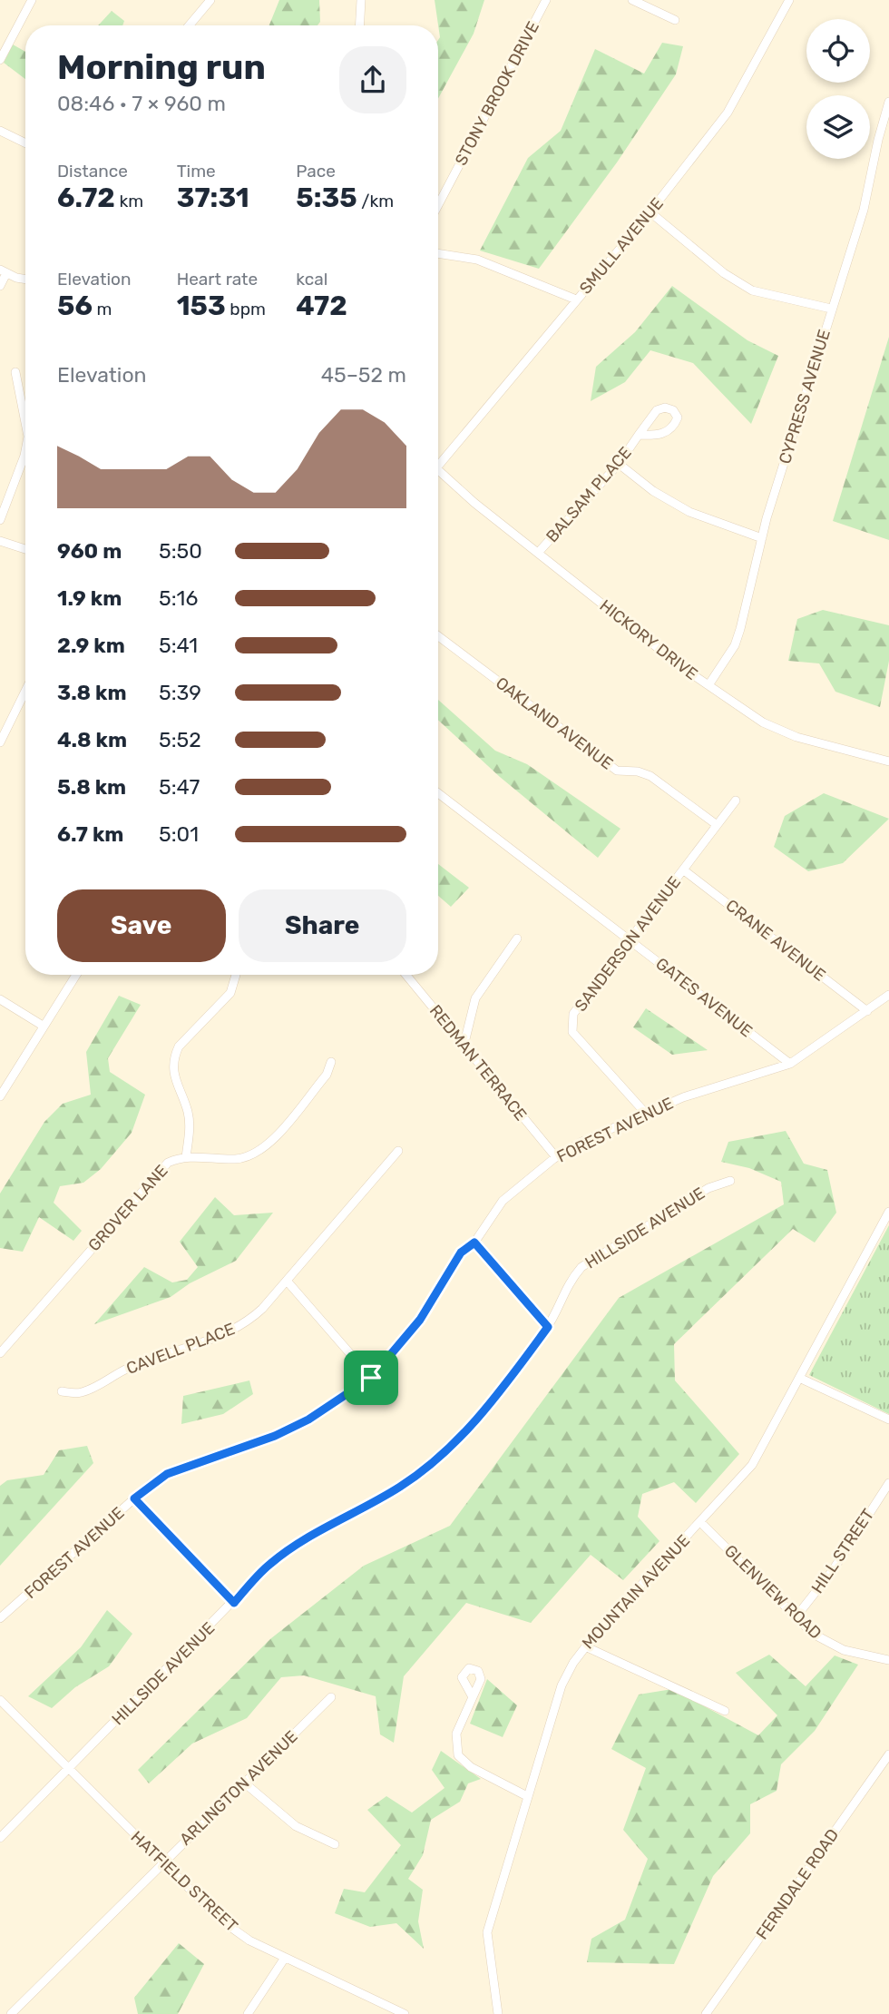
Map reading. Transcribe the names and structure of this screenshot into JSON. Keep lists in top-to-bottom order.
{
  "streets": {
    "street": [
      "STONY BROOK DRIVE",
      "SMULL AVENUE",
      "CYPRESS AVENUE",
      "BALSAM PLACE",
      "HICKORY DRIVE",
      "OAKLAND AVENUE",
      "CRANE AVENUE",
      "SANDERSON AVENUE",
      "GATES AVENUE",
      "REDMAN TERRACE",
      "FOREST AVENUE",
      "GROVER LANE",
      "HILLSIDE AVENUE",
      "CAVELL PLACE",
      "HILL STREET",
      "MOUNTAIN AVENUE",
      "GLENVIEW ROAD",
      "ARLINGTON AVENUE",
      "HATFIELD STREET",
      "FERNDALE ROAD"
    ]
  },
  "crossings": [
    ["CYPRESS AVENUE", "HICKORY DRIVE"],
    ["BALSAM PLACE", "HICKORY DRIVE"],
    ["OAKLAND AVENUE", "SANDERSON AVENUE"],
    ["CRANE AVENUE", "SANDERSON AVENUE"],
    ["CRANE AVENUE", "FOREST AVENUE"],
    ["SANDERSON AVENUE", "GATES AVENUE"],
    ["SANDERSON AVENUE", "FOREST AVENUE"],
    ["GATES AVENUE", "FOREST AVENUE"],
    ["REDMAN TERRACE", "FOREST AVENUE"],
    ["HILLSIDE AVENUE", "HATFIELD STREET"],
    ["HILL STREET", "GLENVIEW ROAD"],
    ["MOUNTAIN AVENUE", "GLENVIEW ROAD"],
    ["ARLINGTON AVENUE", "HATFIELD STREET"]
  ],
  "page": {
    "heading": ["Morning run", "08:46 · 7 × 960 m"],
    "stats": [
      ["Distance", "6.72 km"],
      ["Time", "37:31"],
      ["Pace", "5:35 /km"],
      ["Elevation", "56 m"],
      ["Heart rate", "153 bpm"],
      ["kcal", "472"]
    ],
    "chart": ["Elevation", "45–52 m"],
    "list": [
      {
        "name": "960 m",
        "note": "5:50"
      },
      {
        "name": "1.9 km",
        "note": "5:16"
      },
      {
        "name": "2.9 km",
        "note": "5:41"
      },
      {
        "name": "3.8 km",
        "note": "5:39"
      },
      {
        "name": "4.8 km",
        "note": "5:52"
      },
      {
        "name": "5.8 km",
        "note": "5:47"
      },
      {
        "name": "6.7 km",
        "note": "5:01"
      }
    ],
    "buttons": ["Save", "Share"]
  }
}
